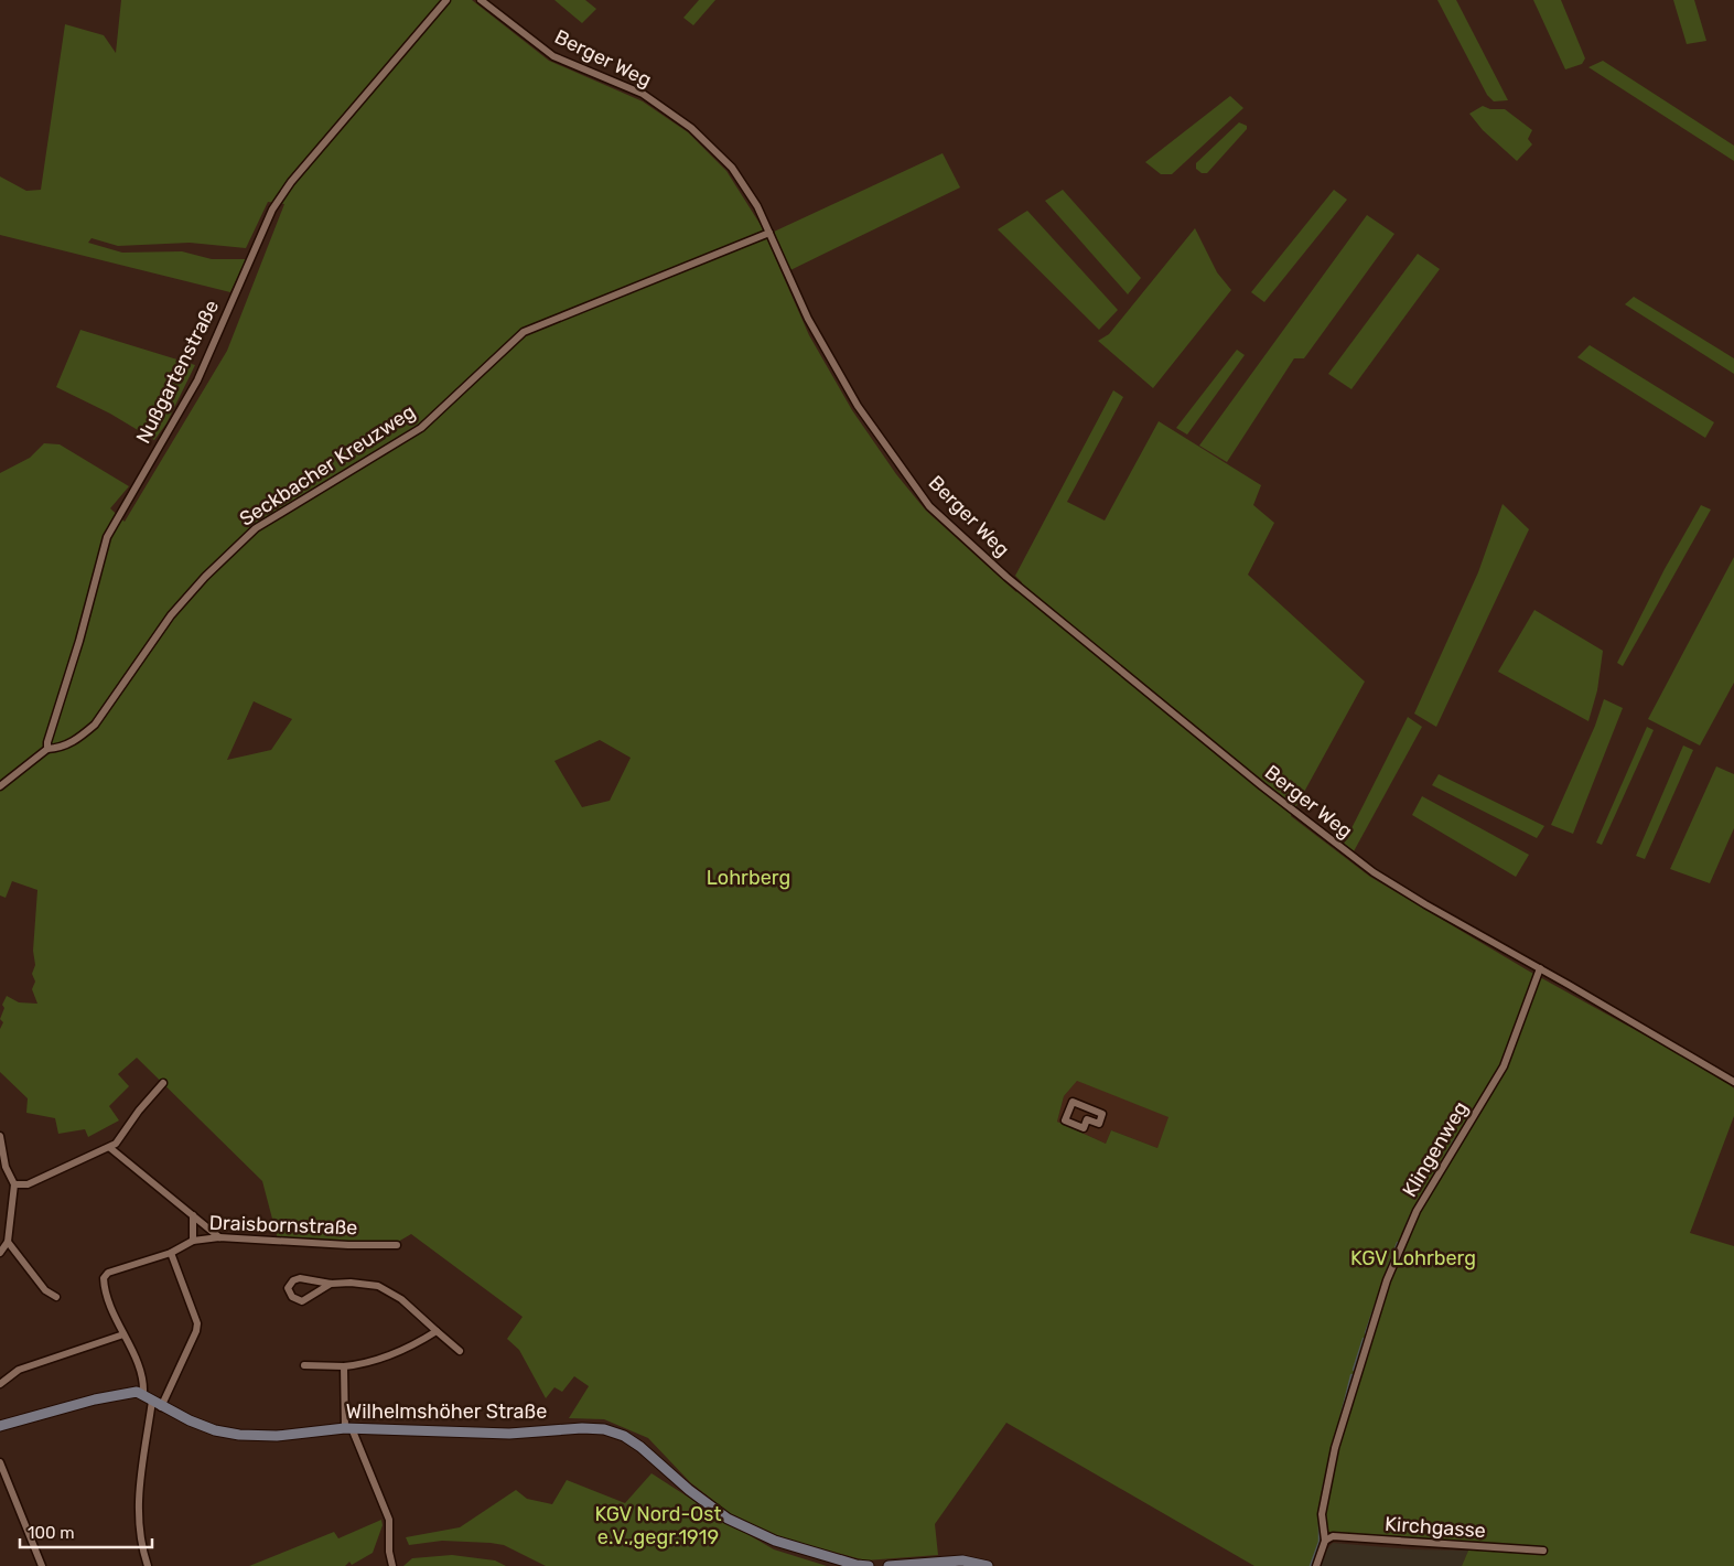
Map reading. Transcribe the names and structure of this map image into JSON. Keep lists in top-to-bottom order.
{
  "streets": {
    "main road": ["Wilhelmshöher Straße"],
    "street": [
      "Berger Weg",
      "Nußgartenstraße",
      "Seckbacher Kreuzweg",
      "Klingenweg",
      "Draisbornstraße",
      "Kirchgasse"
    ]
  },
  "crossings": [
    ["Berger Weg", "Seckbacher Kreuzweg"],
    ["Berger Weg", "Klingenweg"],
    ["Nußgartenstraße", "Seckbacher Kreuzweg"],
    ["Klingenweg", "Kirchgasse"],
    ["Draisbornstraße", "Wilhelmshöher Straße"]
  ],
  "parks": ["Lohrberg", "KGV Lohrberg", "KGV Nord-Ost e.V.,gegr.1919"],
  "scale_bar": "100 m"
}
